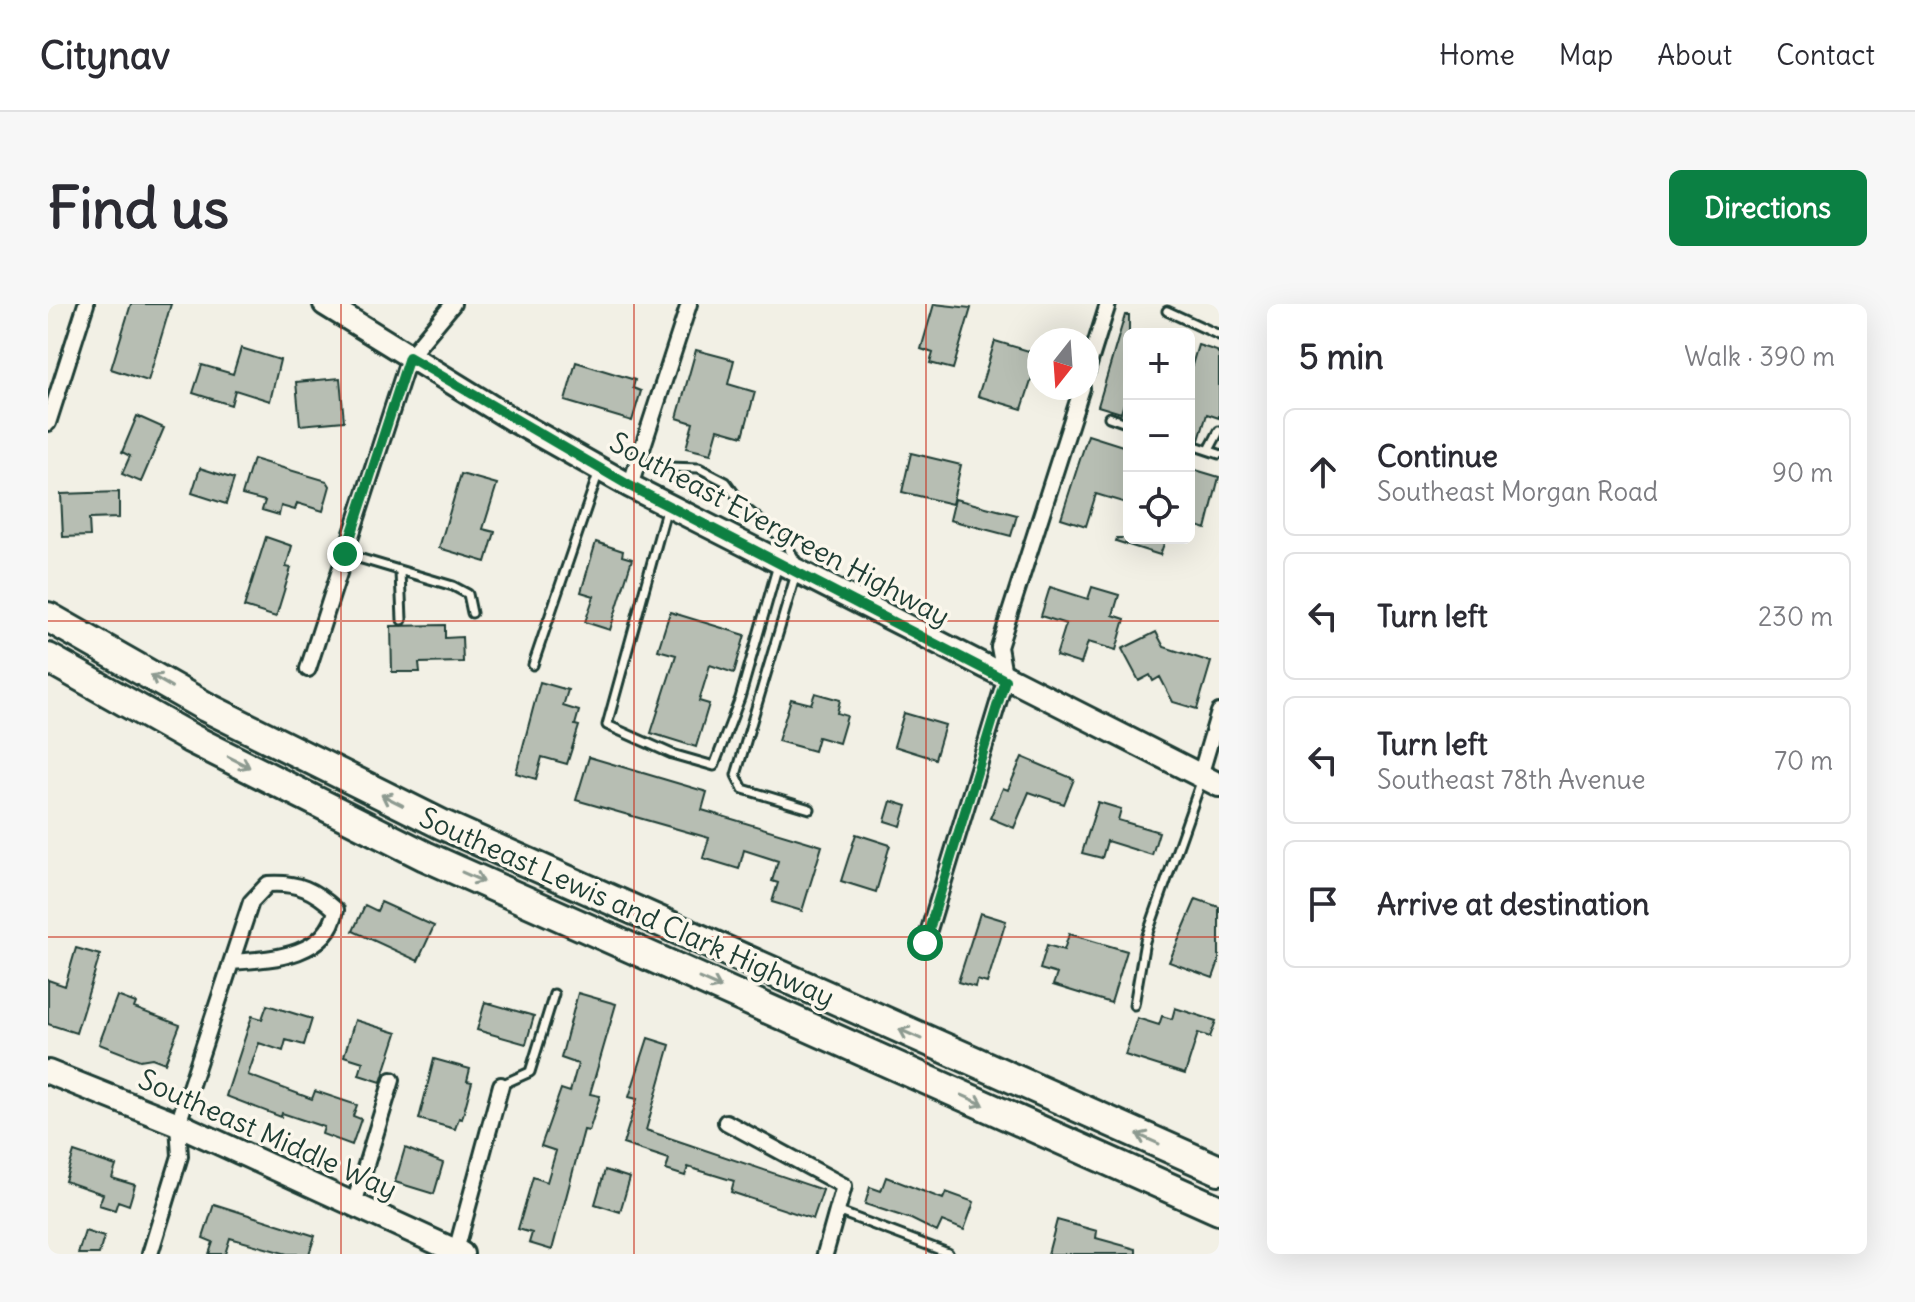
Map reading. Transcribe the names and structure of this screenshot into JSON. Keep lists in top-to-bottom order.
{
  "streets": {
    "highway": ["Southeast Lewis and Clark Highway"],
    "street": ["Southeast Evergreen Highway", "Southeast Middle Way"]
  },
  "north": "bottom",
  "page": {
    "header": "Citynav",
    "nav": [
      "Home",
      "Map",
      "About",
      "Contact"
    ],
    "buttons": "Directions",
    "title": "Find us",
    "heading": ["5 min", "Walk · 390 m"],
    "map_buttons": ["+", "−"],
    "list": [
      ["Continue", "Southeast Morgan Road", "90 m"],
      ["Turn left", "230 m"],
      ["Turn left", "Southeast 78th Avenue", "70 m"],
      "Arrive at destination"
    ]
  }
}
